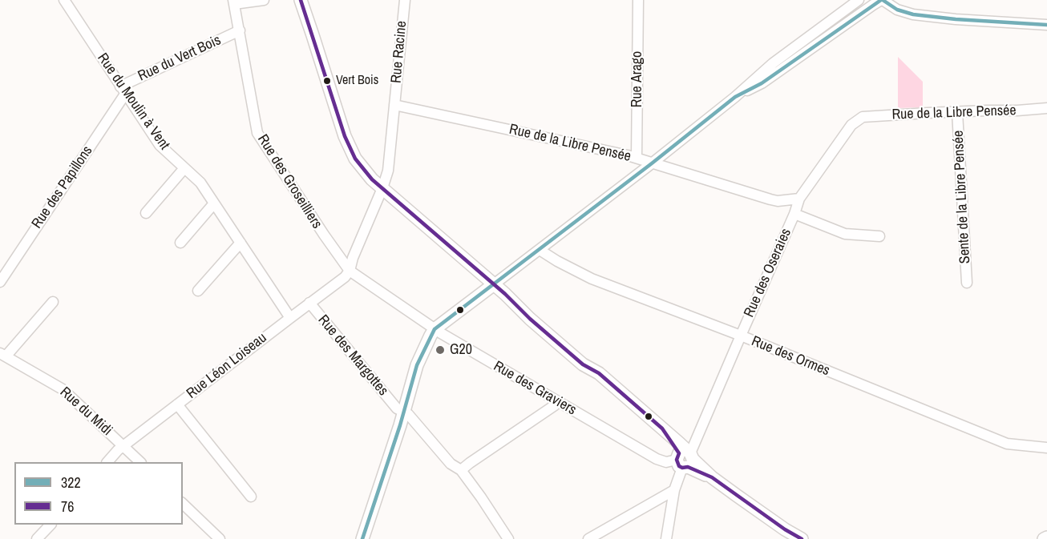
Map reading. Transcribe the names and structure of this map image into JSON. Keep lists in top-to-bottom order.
{
  "streets": {
    "street": [
      "Rue Racine",
      "Rue du Vert Bois",
      "Rue Arago",
      "Rue du Moulin à Vent",
      "Rue de la Libre Pensée",
      "Rue des Groseilliers",
      "Rue des Papillons",
      "Sente de la Libre Pensée",
      "Rue des Oseraies",
      "Rue des Margottes",
      "Rue des Ormes",
      "Rue Léon Loiseau",
      "Rue des Graviers",
      "Rue du Midi"
    ]
  },
  "crossings": [
    ["Rue Racine", "Rue de la Libre Pensée"],
    ["Rue Racine", "Rue des Groseilliers"],
    ["Rue Racine", "Rue Léon Loiseau"],
    ["Rue Racine", "Rue des Graviers"],
    ["Rue du Vert Bois", "Rue du Moulin à Vent"],
    ["Rue du Vert Bois", "Rue des Groseilliers"],
    ["Rue du Vert Bois", "Rue des Papillons"],
    ["Rue Arago", "Rue de la Libre Pensée"],
    ["Rue du Moulin à Vent", "Rue des Papillons"],
    ["Rue du Moulin à Vent", "Rue Léon Loiseau"],
    ["Rue de la Libre Pensée", "Sente de la Libre Pensée"],
    ["Rue de la Libre Pensée", "Rue des Oseraies"],
    ["Rue des Groseilliers", "Rue Léon Loiseau"],
    ["Rue des Groseilliers", "Rue des Graviers"],
    ["Rue des Oseraies", "Rue des Ormes"],
    ["Rue des Oseraies", "Rue des Graviers"],
    ["Rue des Margottes", "Rue Léon Loiseau"],
    ["Rue Léon Loiseau", "Rue des Graviers"],
    ["Rue Léon Loiseau", "Rue du Midi"]
  ],
  "places": ["Vert Bois", "G20"],
  "lines": ["transit line 322", "transit line 76"],
  "legend": ["322", "76"]
}
